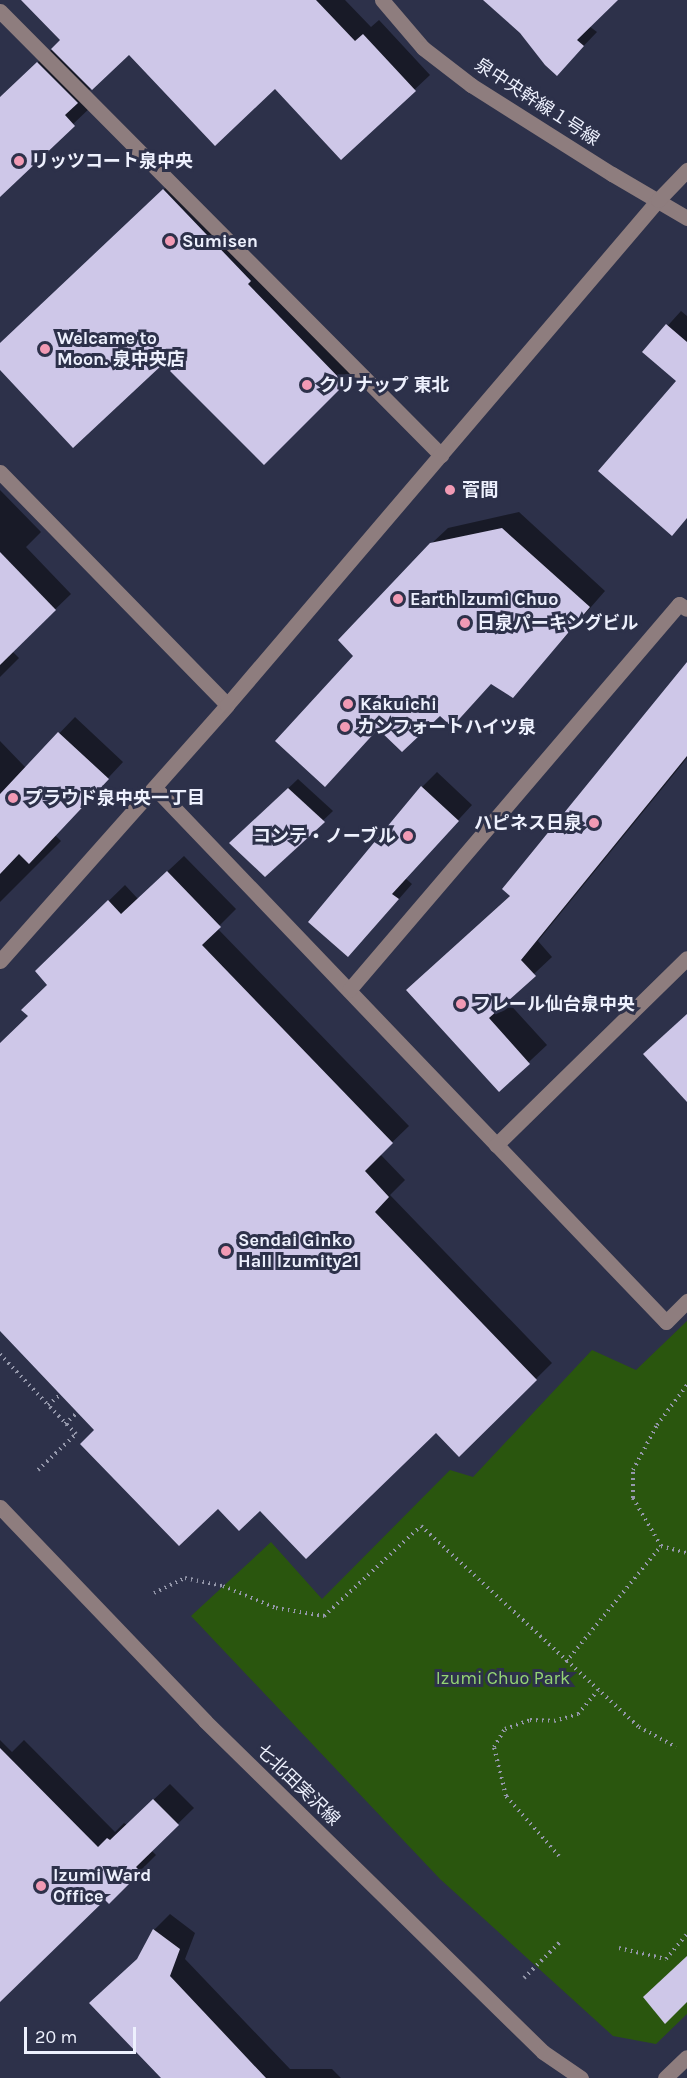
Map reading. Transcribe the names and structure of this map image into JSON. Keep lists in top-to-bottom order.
{
  "streets": {
    "street": ["泉中央幹線１号線", "七北田実沢線"]
  },
  "parks": ["Izumi Chuo Park"],
  "places": [
    "リッツコート泉中央",
    "Sumisen",
    "Welcame to Moon. 泉中央店",
    "クリナップ 東北",
    "菅間",
    "Earth Izumi Chuo",
    "日泉パーキングビル",
    "Kakuichi",
    "カンフォートハイツ泉",
    "プラウド泉中央一丁目",
    "ハピネス日泉",
    "コンテ・ノーブル",
    "フレール仙台泉中央",
    "Sendai Ginko Hall Izumity21",
    "Izumi Ward Office"
  ],
  "scale_bar": "20 m"
}
